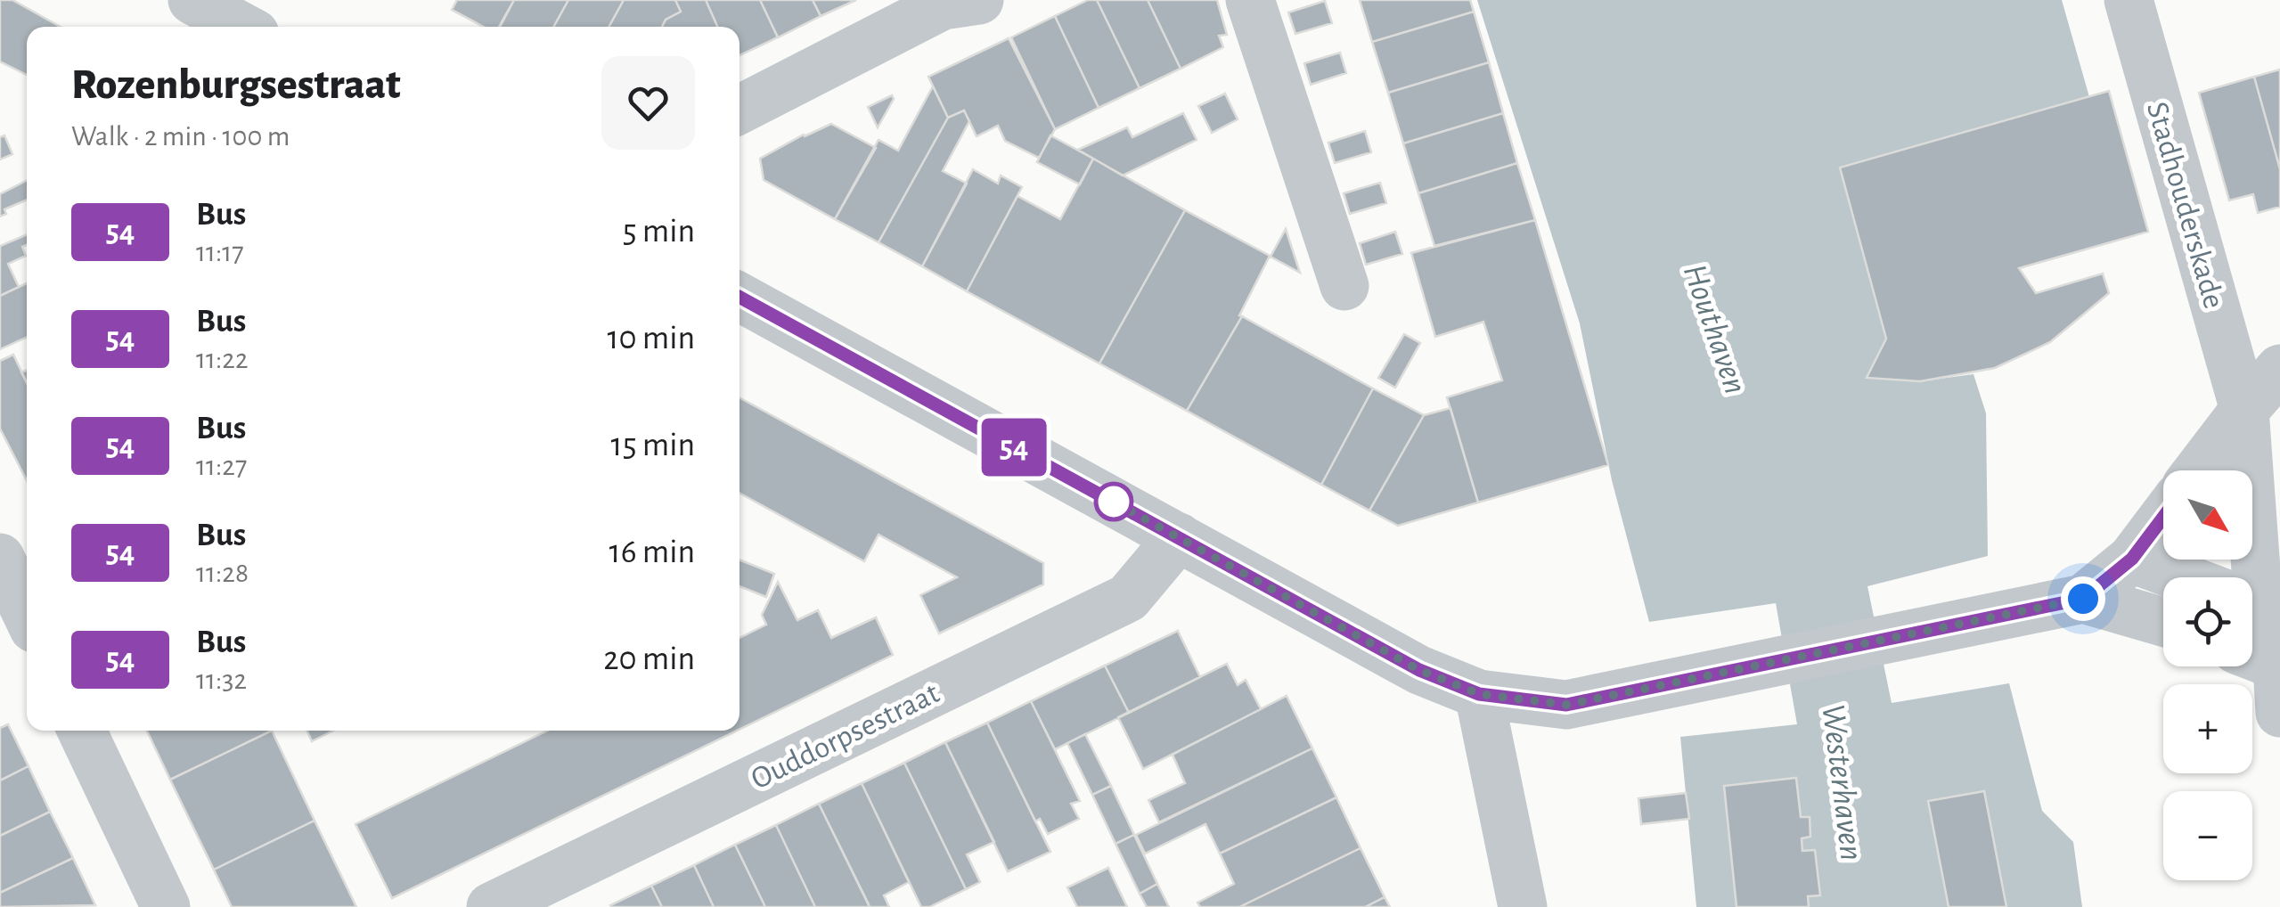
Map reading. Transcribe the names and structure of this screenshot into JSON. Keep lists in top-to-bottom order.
{
  "streets": {
    "street": ["Stadhouderskade", "Ouddorpsestraat"]
  },
  "water": ["Houthaven", "Westerhaven"],
  "lines": ["bus line 54"],
  "north": "bottom right",
  "page": {
    "on_map": "54",
    "heading": ["Rozenburgsestraat", "Walk · 2 min · 100 m"],
    "list": [
      {
        "mark": "54",
        "name": "Bus",
        "note": "11:17",
        "value": "5 min"
      },
      {
        "mark": "54",
        "name": "Bus",
        "note": "11:22",
        "value": "10 min"
      },
      {
        "mark": "54",
        "name": "Bus",
        "note": "11:27",
        "value": "15 min"
      },
      {
        "mark": "54",
        "name": "Bus",
        "note": "11:28",
        "value": "16 min"
      },
      {
        "mark": "54",
        "name": "Bus",
        "note": "11:32",
        "value": "20 min"
      }
    ],
    "map_buttons": ["+", "−"]
  }
}
